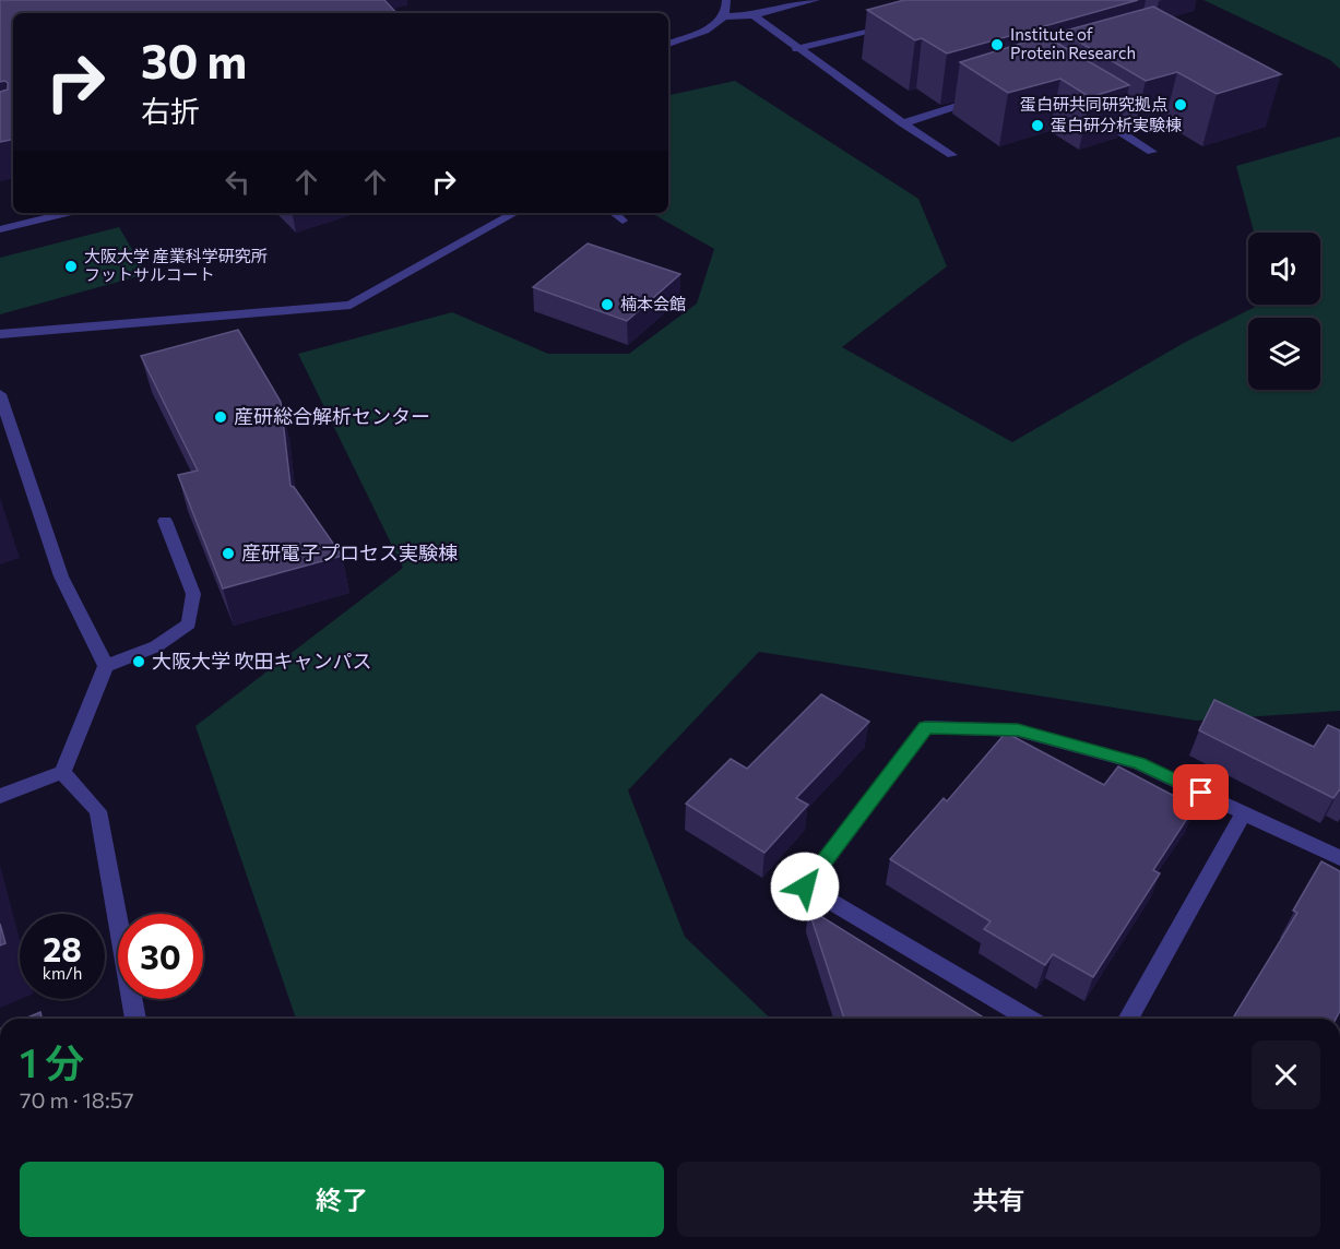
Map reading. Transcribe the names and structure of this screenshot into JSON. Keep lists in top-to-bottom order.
{
  "places": [
    "Institute of Protein Research",
    "蛋白研共同研究拠点",
    "蛋白研分析実験棟",
    "大阪大学 産業科学研究所 フットサルコート",
    "楠本会館",
    "産研総合解析センター",
    "産研電子プロセス実験棟",
    "大阪大学 吹田キャンパス"
  ],
  "page": {
    "turn": ["30 m", "右折"],
    "speed": "28 km/h",
    "limit": "30",
    "heading": ["1 分", "70 m · 18:57"],
    "buttons": ["終了", "共有"]
  }
}
